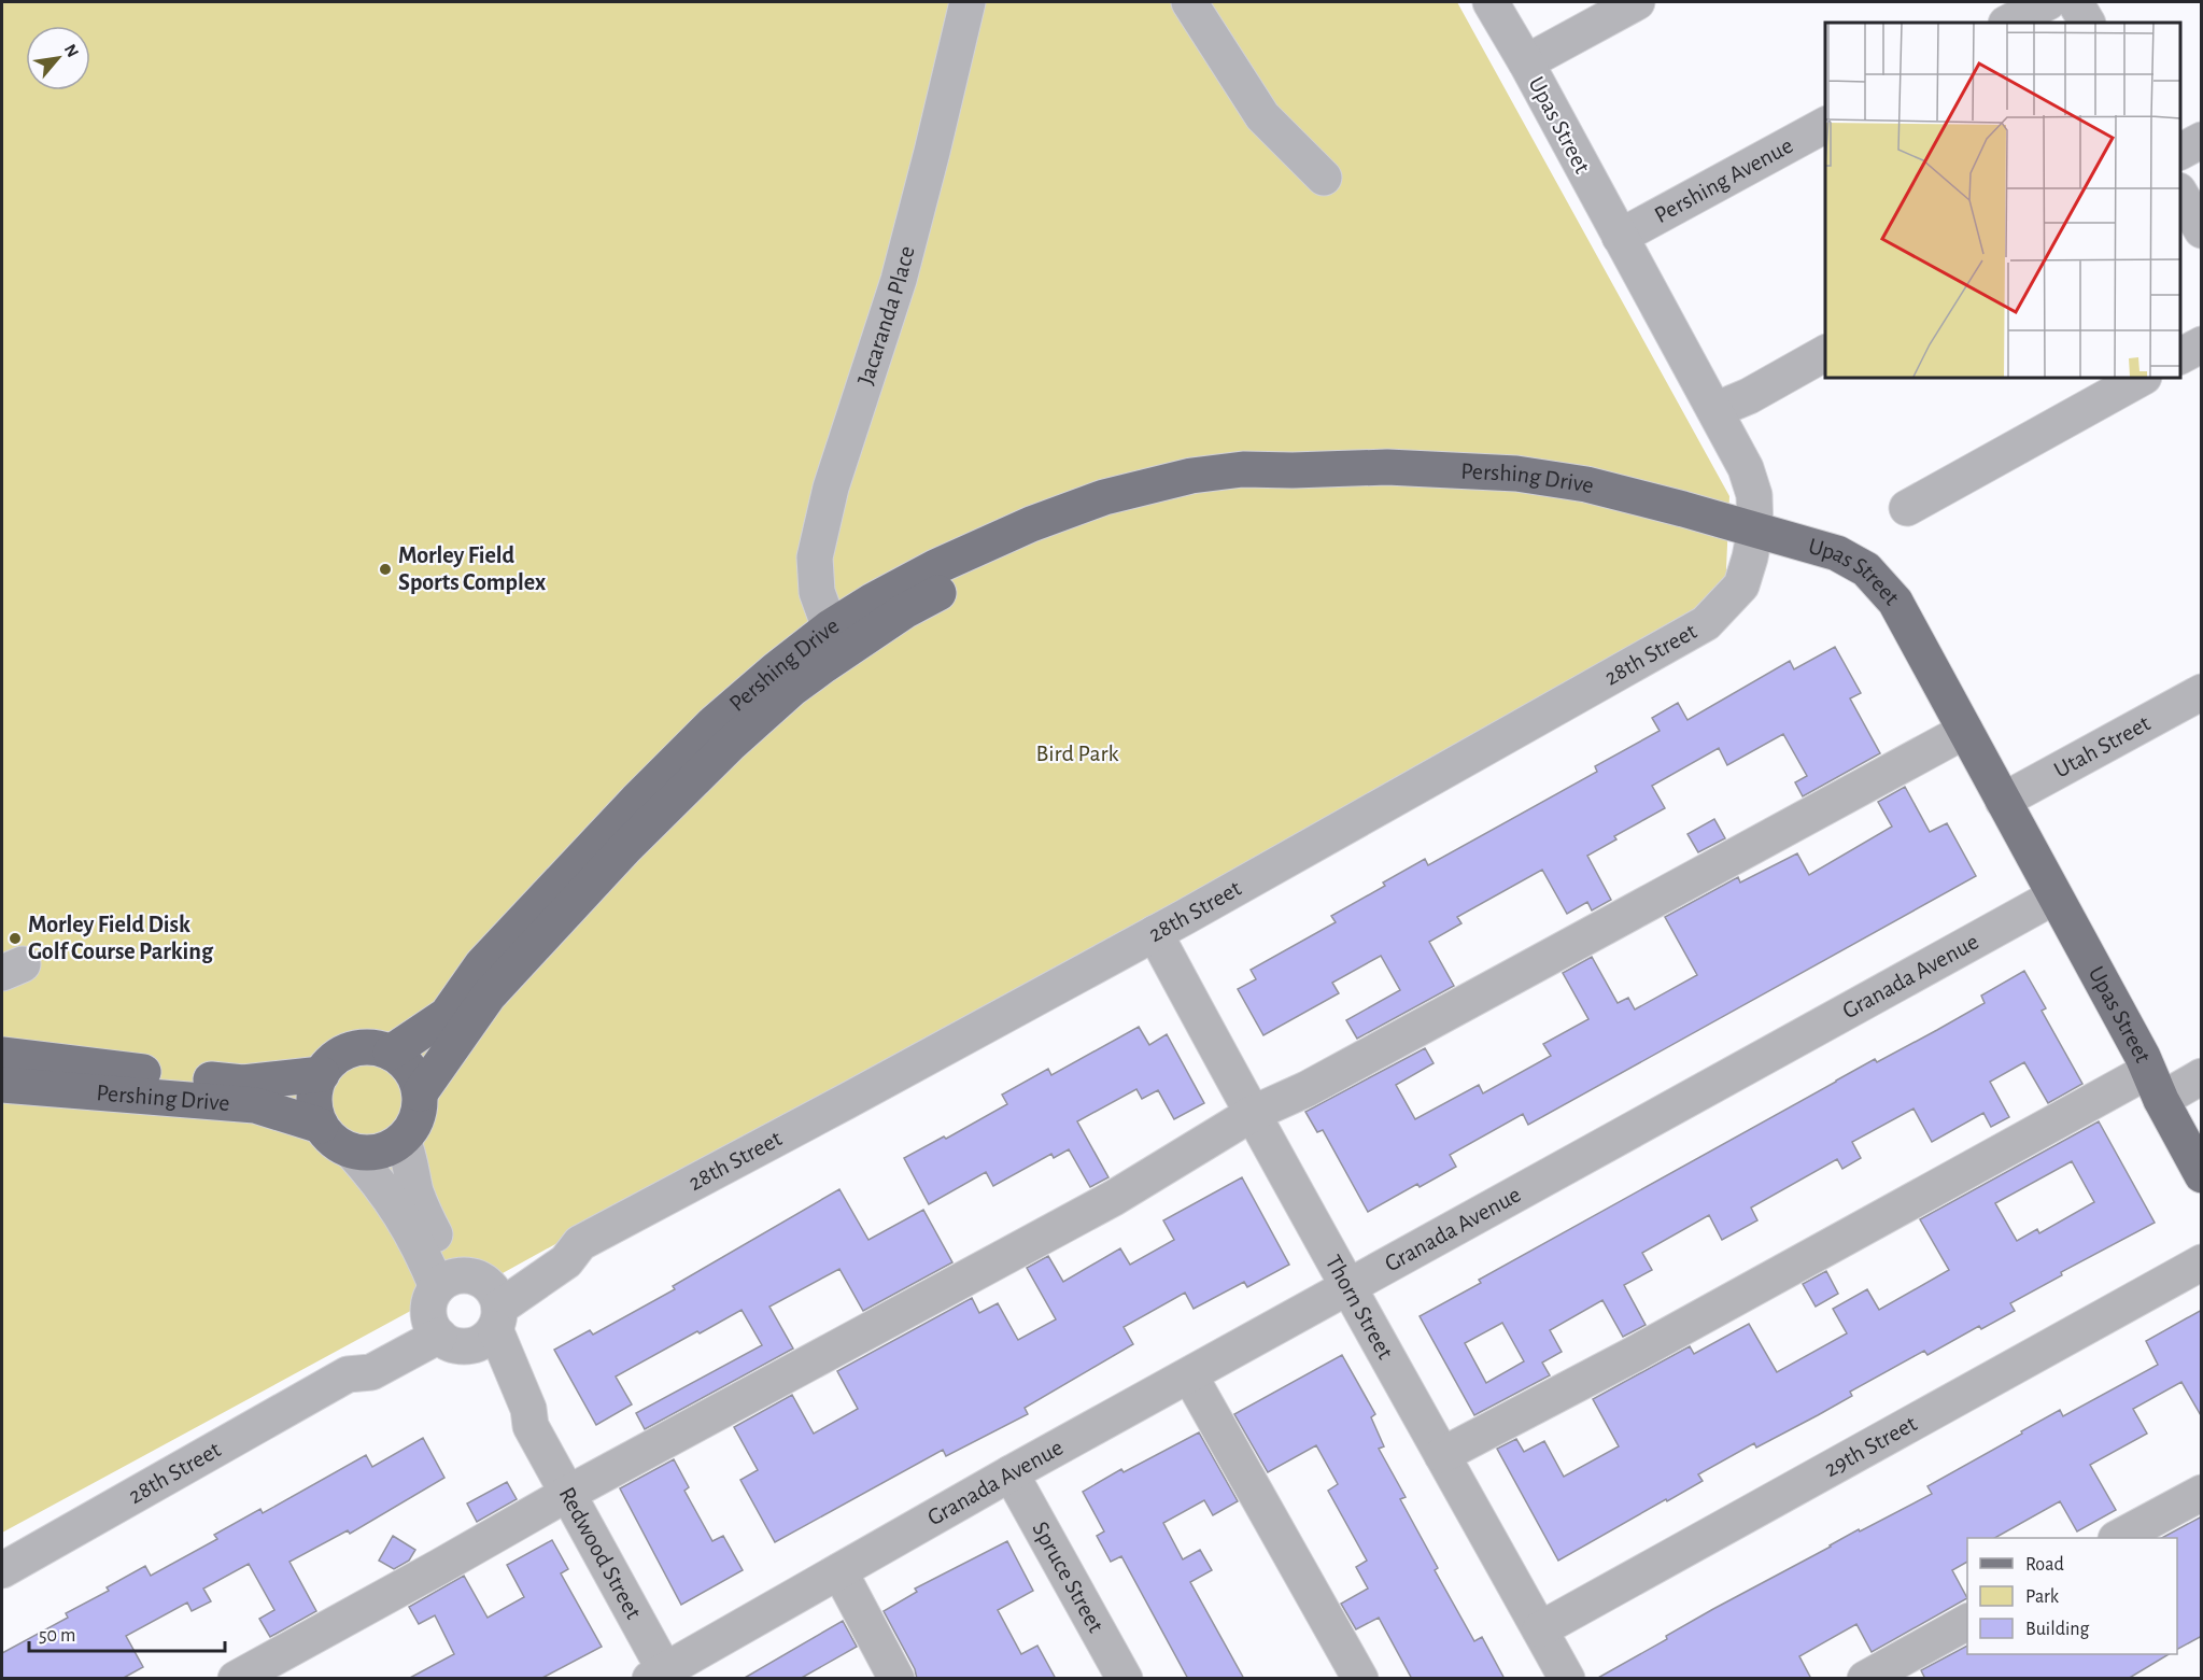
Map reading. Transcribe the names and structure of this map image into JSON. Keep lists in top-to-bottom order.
{
  "streets": {
    "main road": ["Upas Street", "Pershing Drive"],
    "street": [
      "Pershing Avenue",
      "Jacaranda Place",
      "28th Street",
      "Utah Street",
      "Granada Avenue",
      "Thorn Street",
      "29th Street",
      "Redwood Street",
      "Spruce Street"
    ]
  },
  "crossings": [
    ["Upas Street", "Pershing Avenue"],
    ["Upas Street", "Pershing Drive"],
    ["Upas Street", "28th Street"],
    ["Upas Street", "Utah Street"],
    ["Upas Street", "Granada Avenue"],
    ["Jacaranda Place", "Pershing Drive"],
    ["Pershing Drive", "28th Street"],
    ["Pershing Drive", "Redwood Street"],
    ["28th Street", "Thorn Street"],
    ["28th Street", "Redwood Street"],
    ["Granada Avenue", "Thorn Street"],
    ["Granada Avenue", "Redwood Street"],
    ["Granada Avenue", "Spruce Street"],
    ["Thorn Street", "29th Street"]
  ],
  "parks": ["Bird Park"],
  "places": ["Morley Field Sports Complex", "Morley Field Disk Golf Course Parking"],
  "legend": ["Road", "Park", "Building"],
  "scale_bar": "50 m",
  "north": "top right"
}
